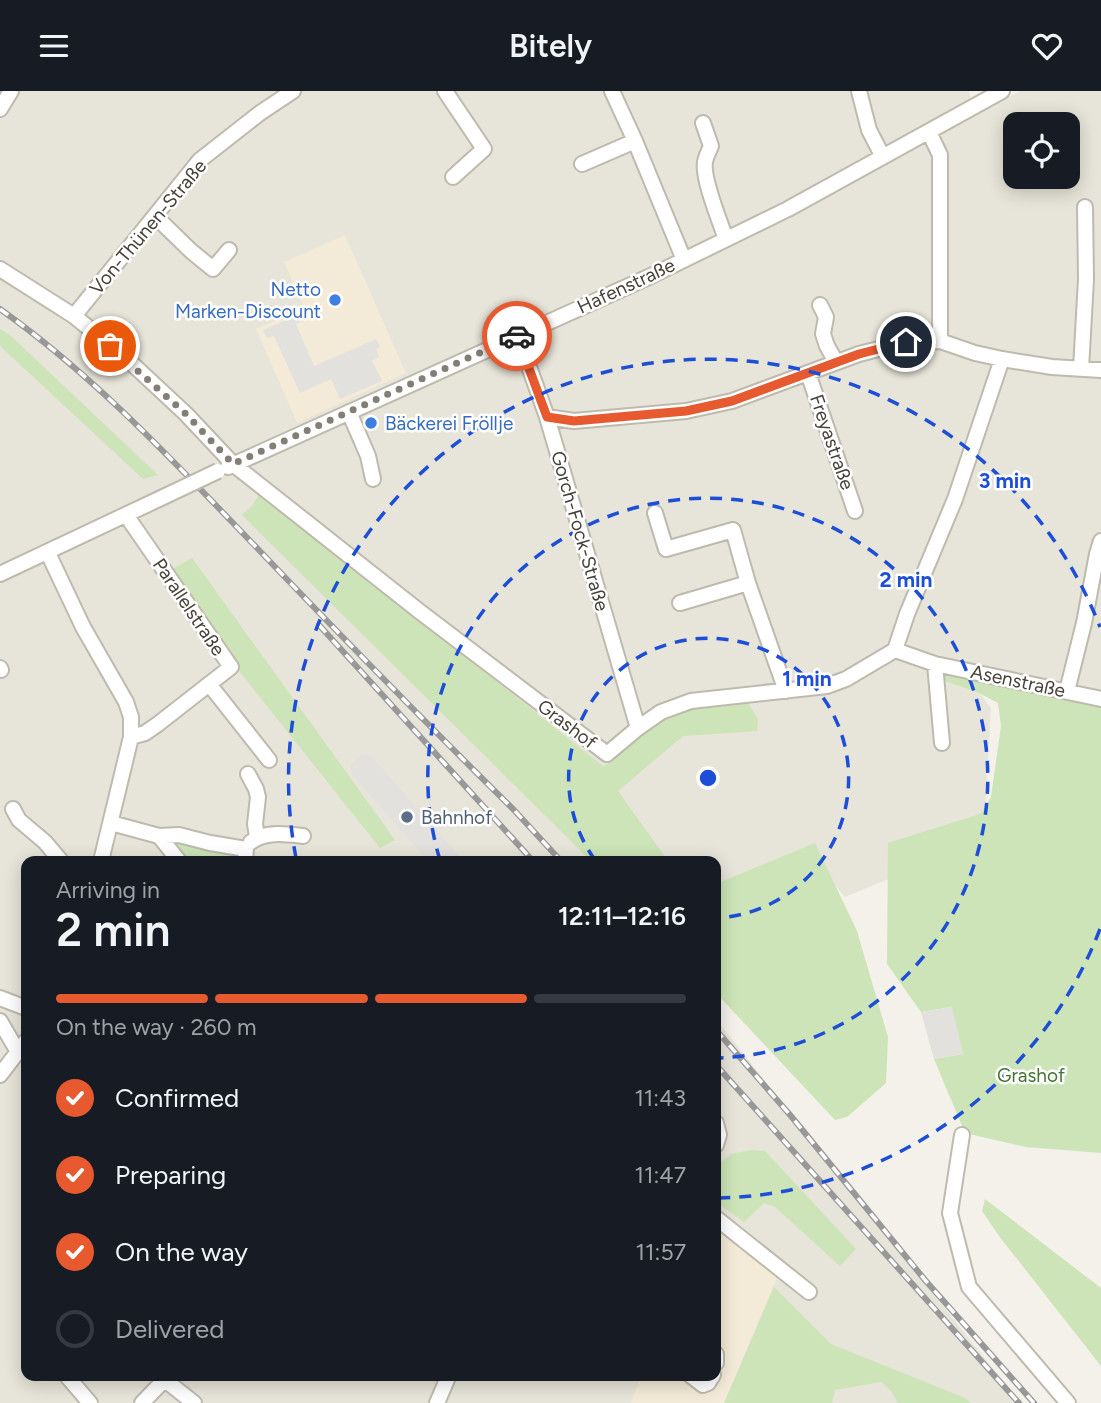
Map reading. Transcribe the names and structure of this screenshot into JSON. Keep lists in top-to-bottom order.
{
  "streets": {
    "street": [
      "Von-Thünen-Straße",
      "Hafenstraße",
      "Freyastraße",
      "Gorch-Fock-Straße",
      "Parallelstraße",
      "Asenstraße",
      "Grashof"
    ]
  },
  "crossings": [
    ["Hafenstraße", "Gorch-Fock-Straße"],
    ["Hafenstraße", "Parallelstraße"],
    ["Hafenstraße", "Grashof"],
    ["Gorch-Fock-Straße", "Grashof"],
    ["Asenstraße", "Grashof"]
  ],
  "parks": ["Grashof"],
  "places": ["Netto Marken-Discount", "Bäckerei Fröllje", "Bahnhof"],
  "page": {
    "header": "Bitely",
    "heading": ["2 min", "Arriving in", "12:11–12:16"],
    "bar": "On the way · 260 m",
    "list": [
      ["Confirmed", "11:43"],
      ["Preparing", "11:47"],
      ["On the way", "11:57"],
      "Delivered"
    ]
  },
  "rings": ["3 min", "2 min", "1 min"]
}
